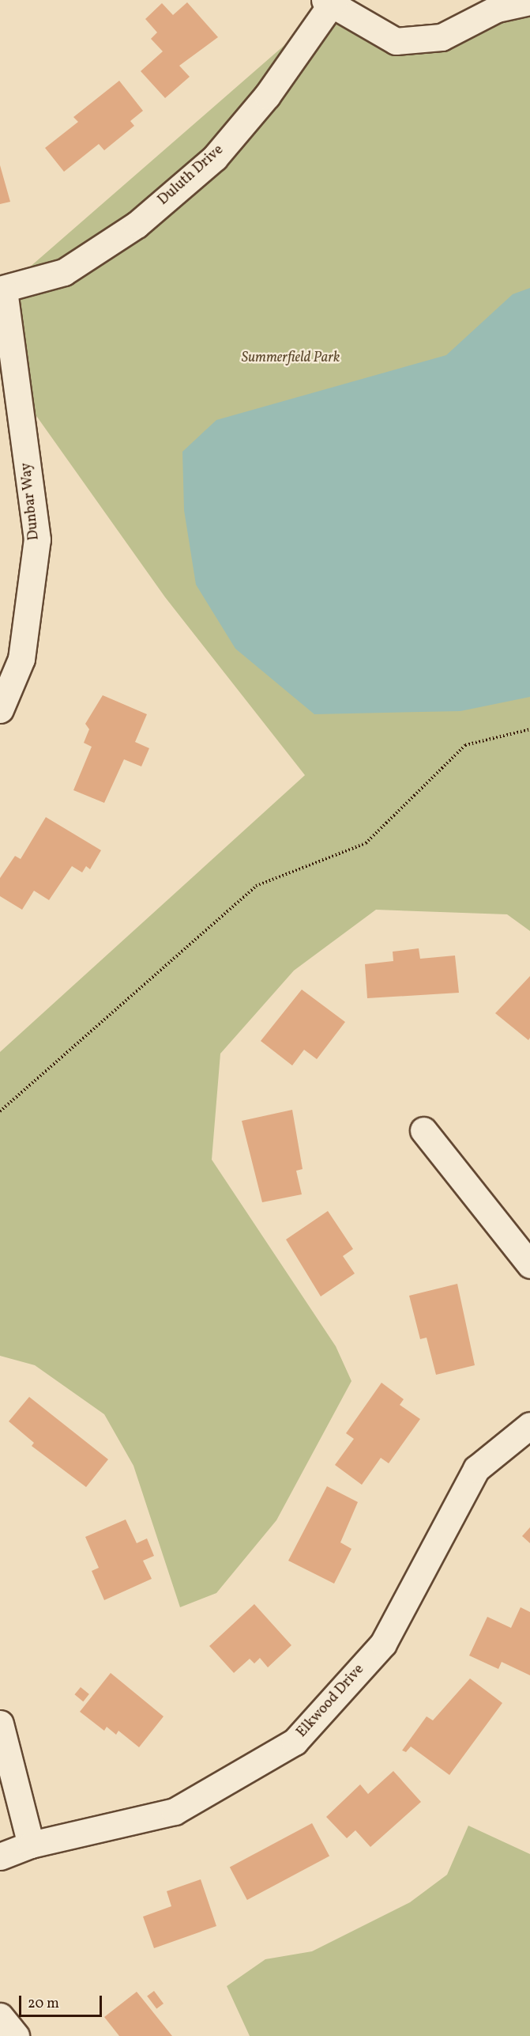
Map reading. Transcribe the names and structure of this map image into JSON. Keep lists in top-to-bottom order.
{
  "streets": {
    "street": ["Duluth Drive", "Dunbar Way", "Elkwood Drive"]
  },
  "crossings": [
    ["Duluth Drive", "Dunbar Way"]
  ],
  "parks": ["Summerfield Park"],
  "scale_bar": "20 m"
}
